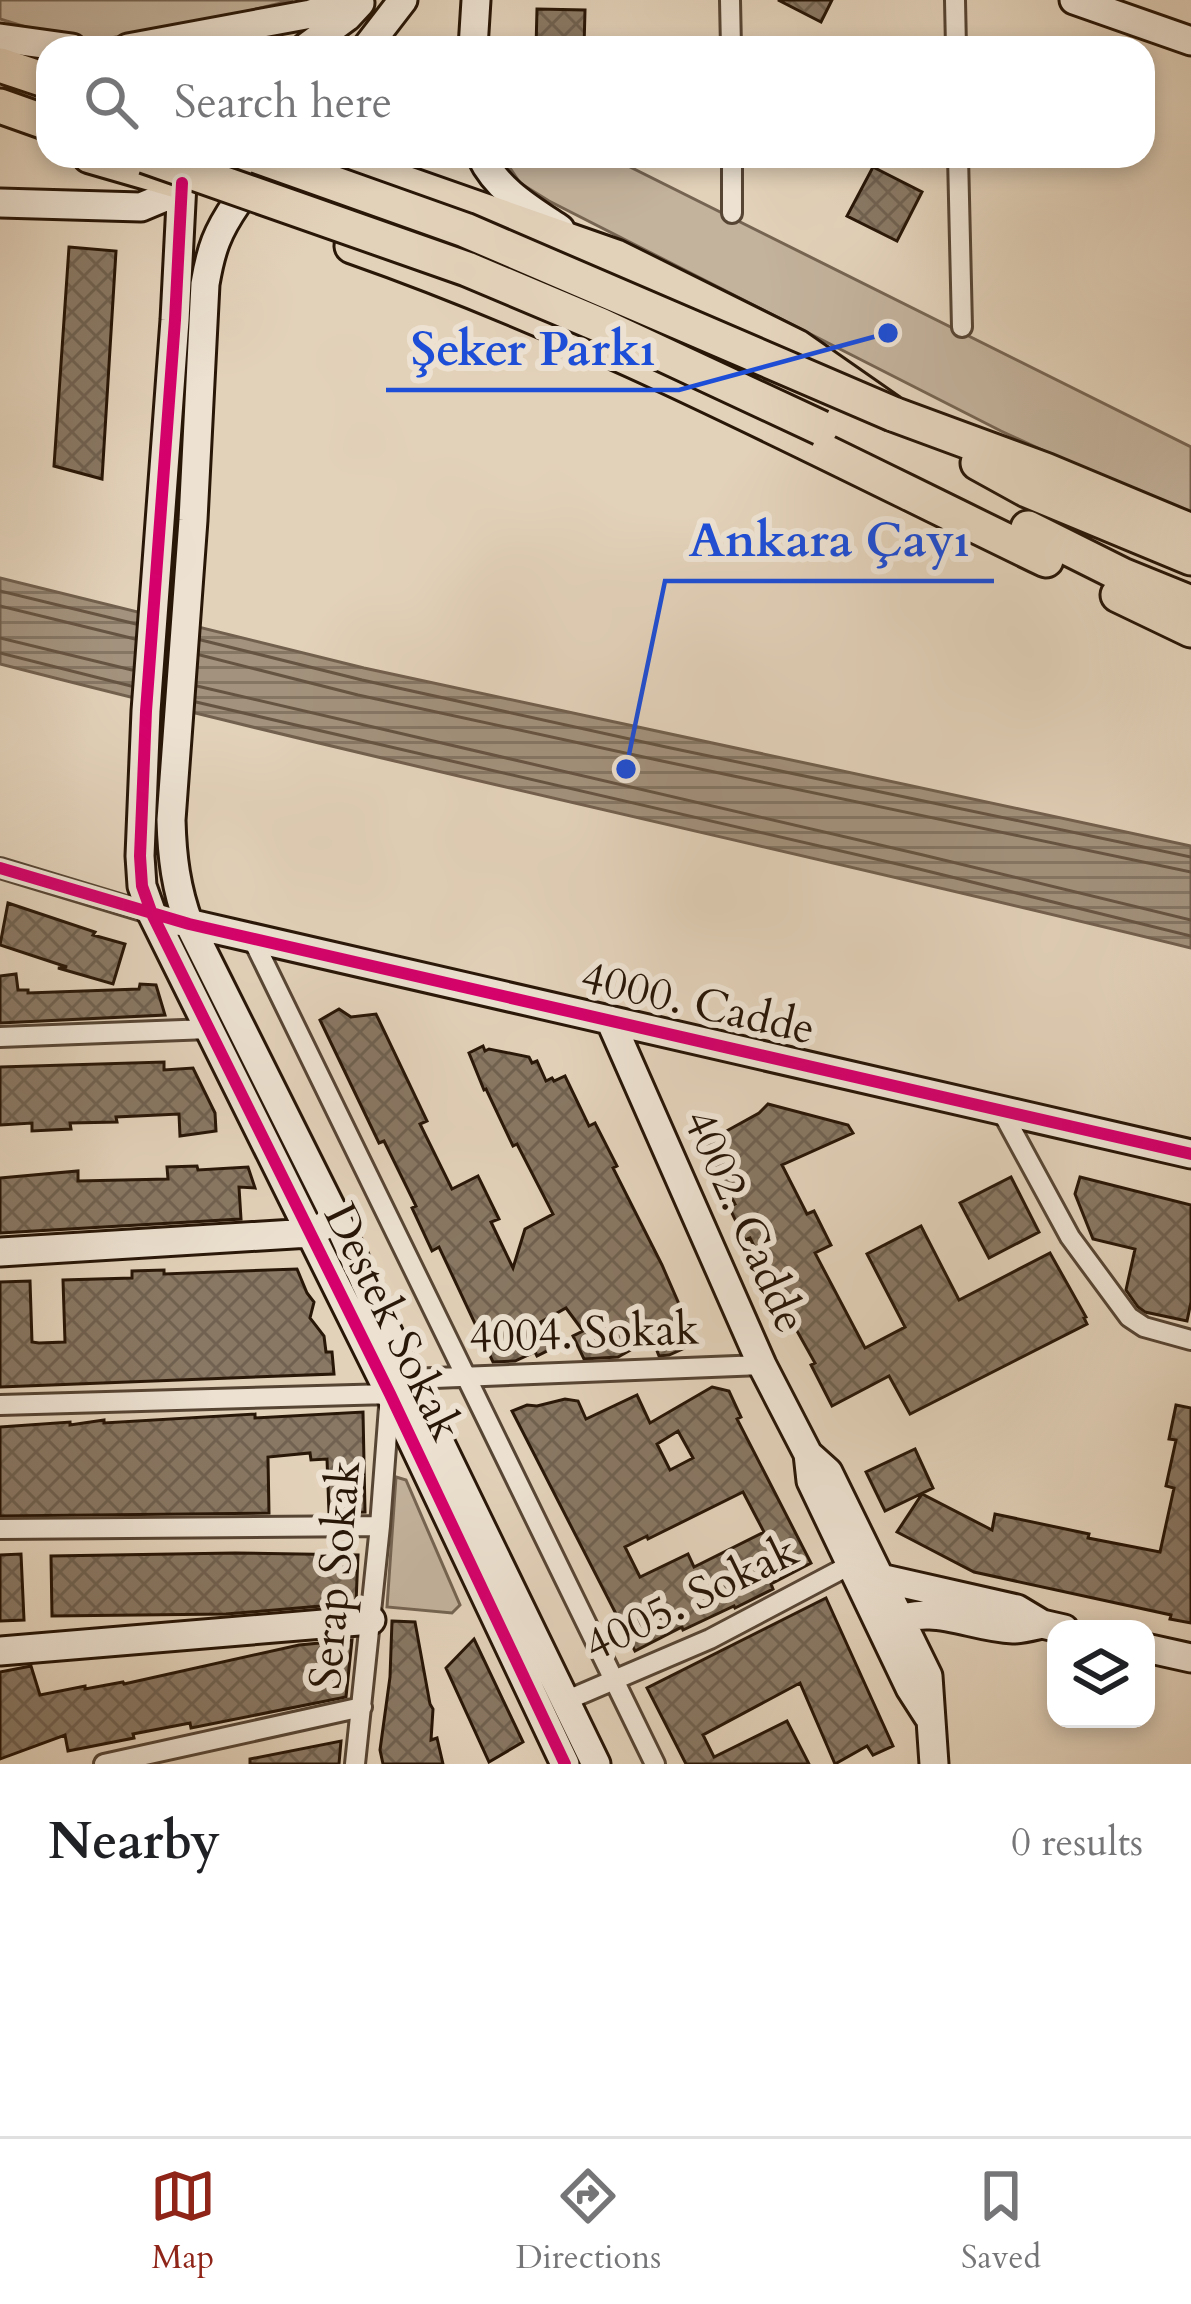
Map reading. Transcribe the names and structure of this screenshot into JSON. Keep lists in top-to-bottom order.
{
  "streets": {
    "street": [
      "4000. Cadde",
      "4002. Cadde",
      "Destek Sokak",
      "4004. Sokak",
      "Serap Sokak",
      "4005. Sokak"
    ]
  },
  "crossings": [
    ["4000. Cadde", "4002. Cadde"],
    ["4000. Cadde", "Destek Sokak"],
    ["4002. Cadde", "4004. Sokak"],
    ["4002. Cadde", "4005. Sokak"],
    ["Destek Sokak", "4004. Sokak"],
    ["Destek Sokak", "Serap Sokak"],
    ["Destek Sokak", "4005. Sokak"],
    ["4004. Sokak", "Serap Sokak"]
  ],
  "places": ["Şeker Parkı", "Ankara Çayı"],
  "page": {
    "search": "Search here",
    "heading": ["Nearby", "0 results"],
    "nav": ["Map", "Directions", "Saved"]
  }
}
